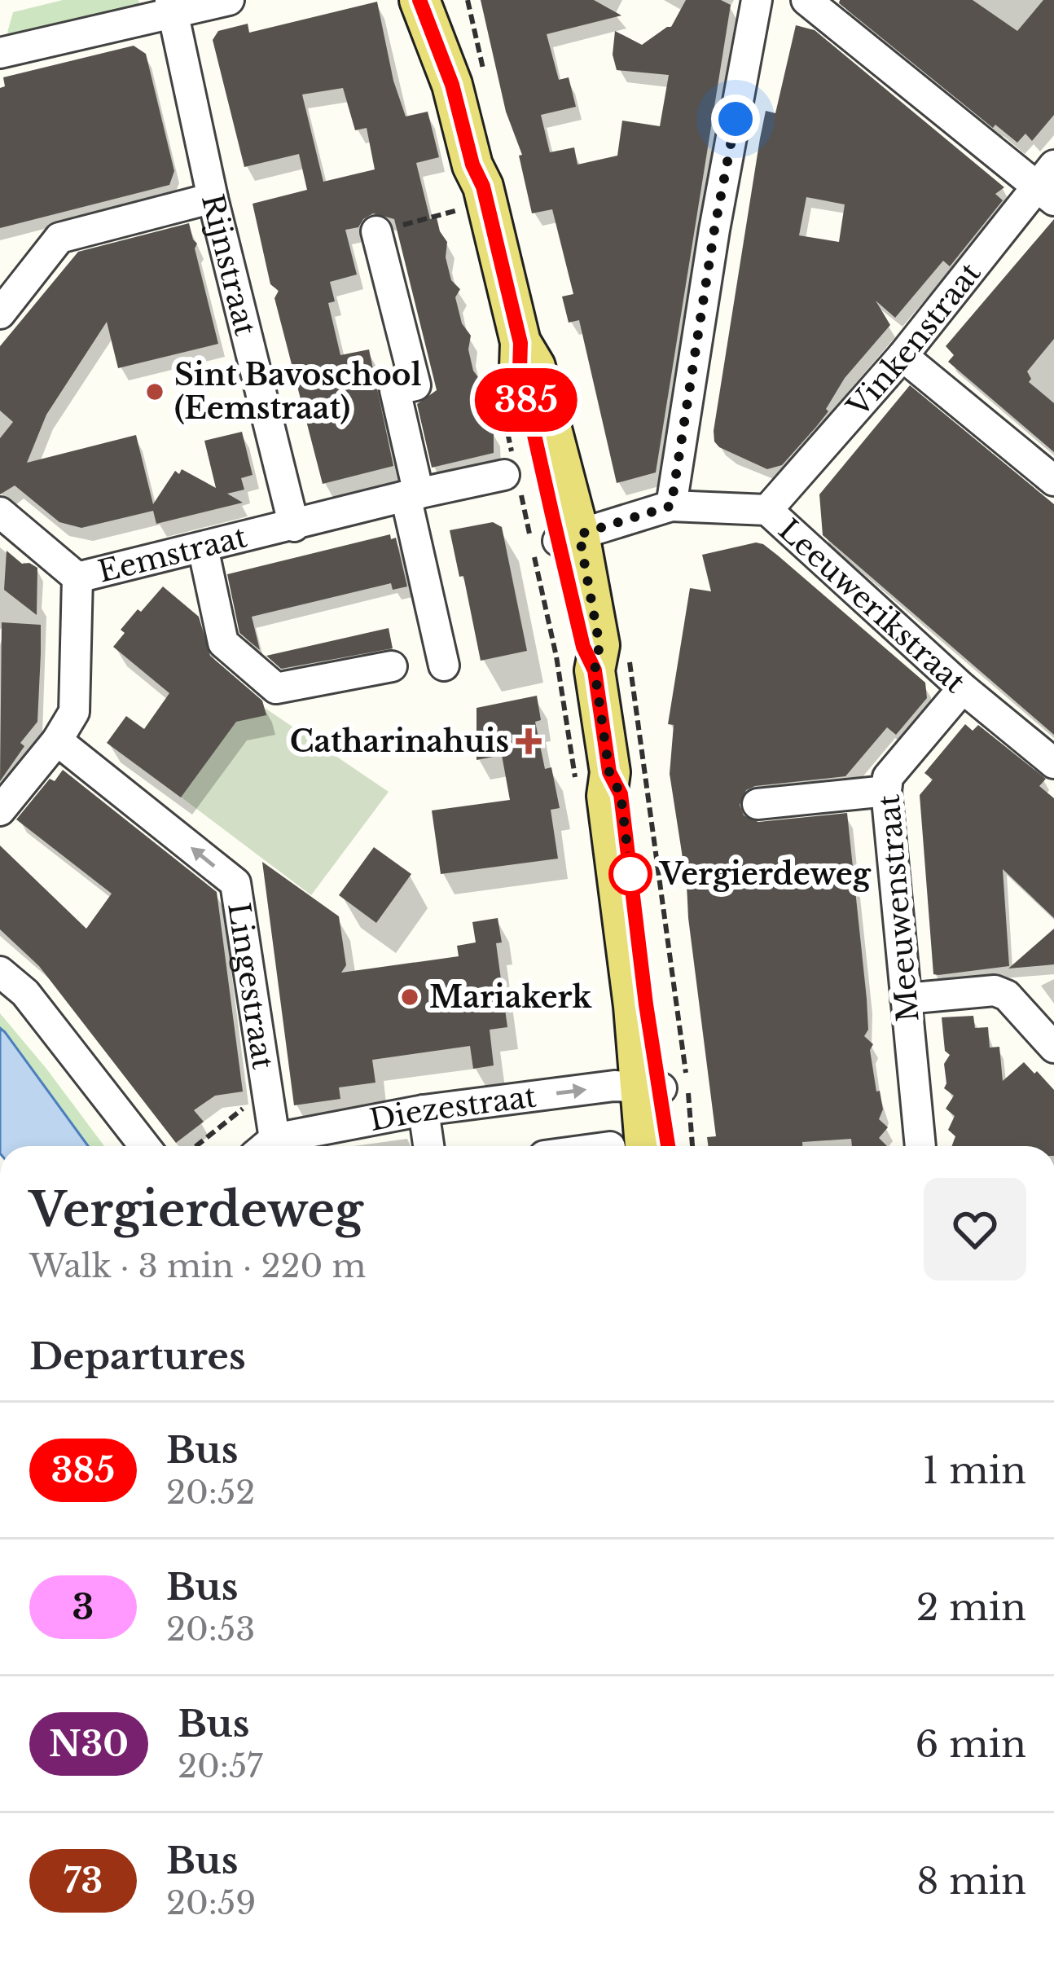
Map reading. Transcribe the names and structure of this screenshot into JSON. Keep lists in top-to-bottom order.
{
  "streets": {
    "street": [
      "Rijnstraat",
      "Vinkenstraat",
      "Eemstraat",
      "Leeuwerikstraat",
      "Meeuwenstraat",
      "Lingestraat",
      "Diezestraat"
    ]
  },
  "crossings": [
    ["Rijnstraat", "Eemstraat"],
    ["Vinkenstraat", "Leeuwerikstraat"],
    ["Eemstraat", "Lingestraat"],
    ["Leeuwerikstraat", "Meeuwenstraat"]
  ],
  "one_way": ["Diezestraat"],
  "places": {
    "other": ["Sint Bavoschool (Eemstraat)", "Vergierdeweg", "Mariakerk"],
    "health": ["Catharinahuis"]
  },
  "lines": ["bus line 385"],
  "page": {
    "on_map": "385",
    "heading": [
      ["Vergierdeweg", "Walk · 3 min · 220 m"],
      "Departures"
    ],
    "list": [
      {
        "mark": "385",
        "name": "Bus",
        "note": "20:52",
        "value": "1 min"
      },
      {
        "mark": "3",
        "name": "Bus",
        "note": "20:53",
        "value": "2 min"
      },
      {
        "mark": "N30",
        "name": "Bus",
        "note": "20:57",
        "value": "6 min"
      },
      {
        "mark": "73",
        "name": "Bus",
        "note": "20:59",
        "value": "8 min"
      }
    ]
  }
}
